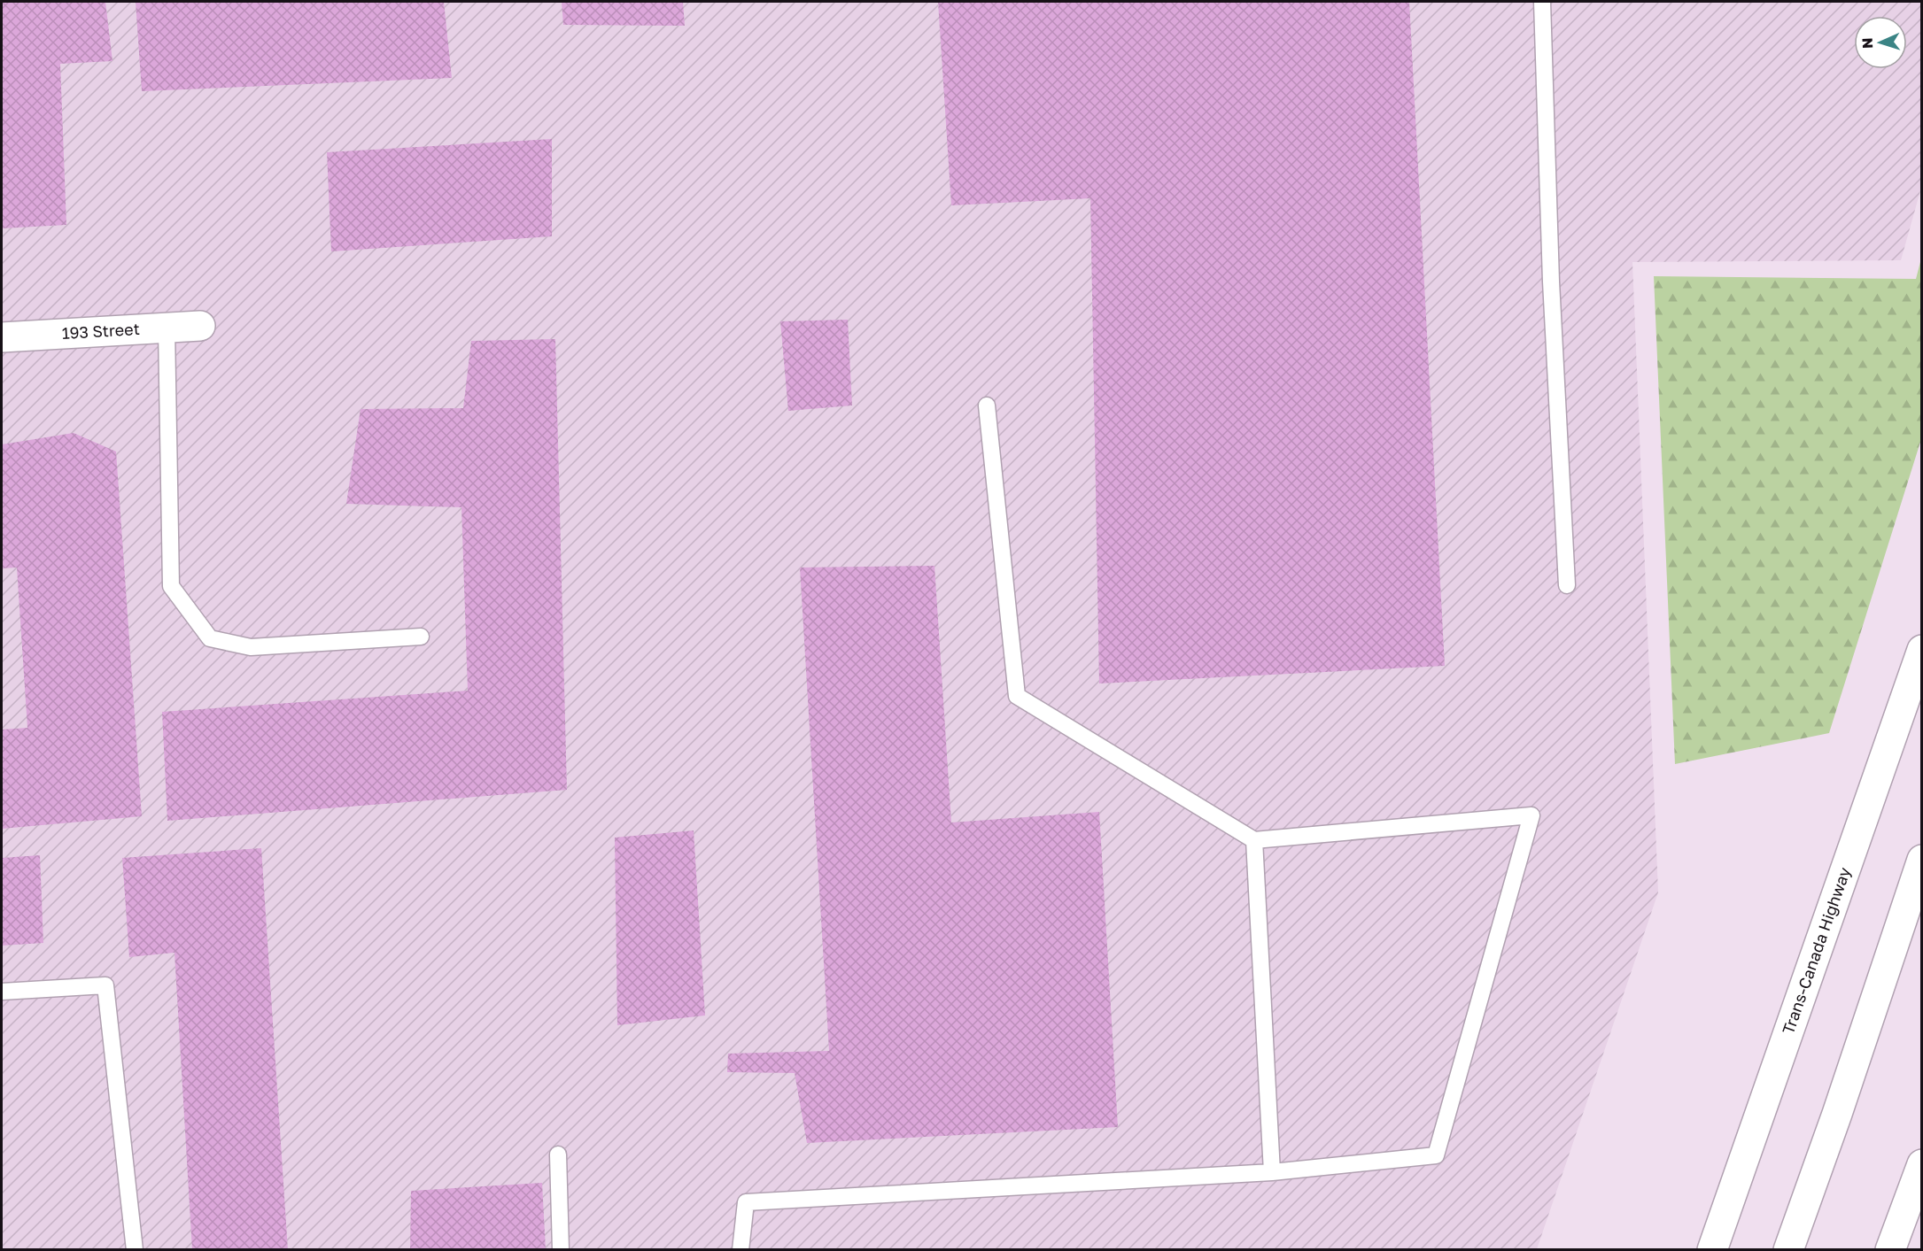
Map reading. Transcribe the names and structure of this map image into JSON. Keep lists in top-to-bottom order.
{
  "streets": {
    "main road": ["193 Street", "Trans-Canada Highway"]
  },
  "north": "left"
}
